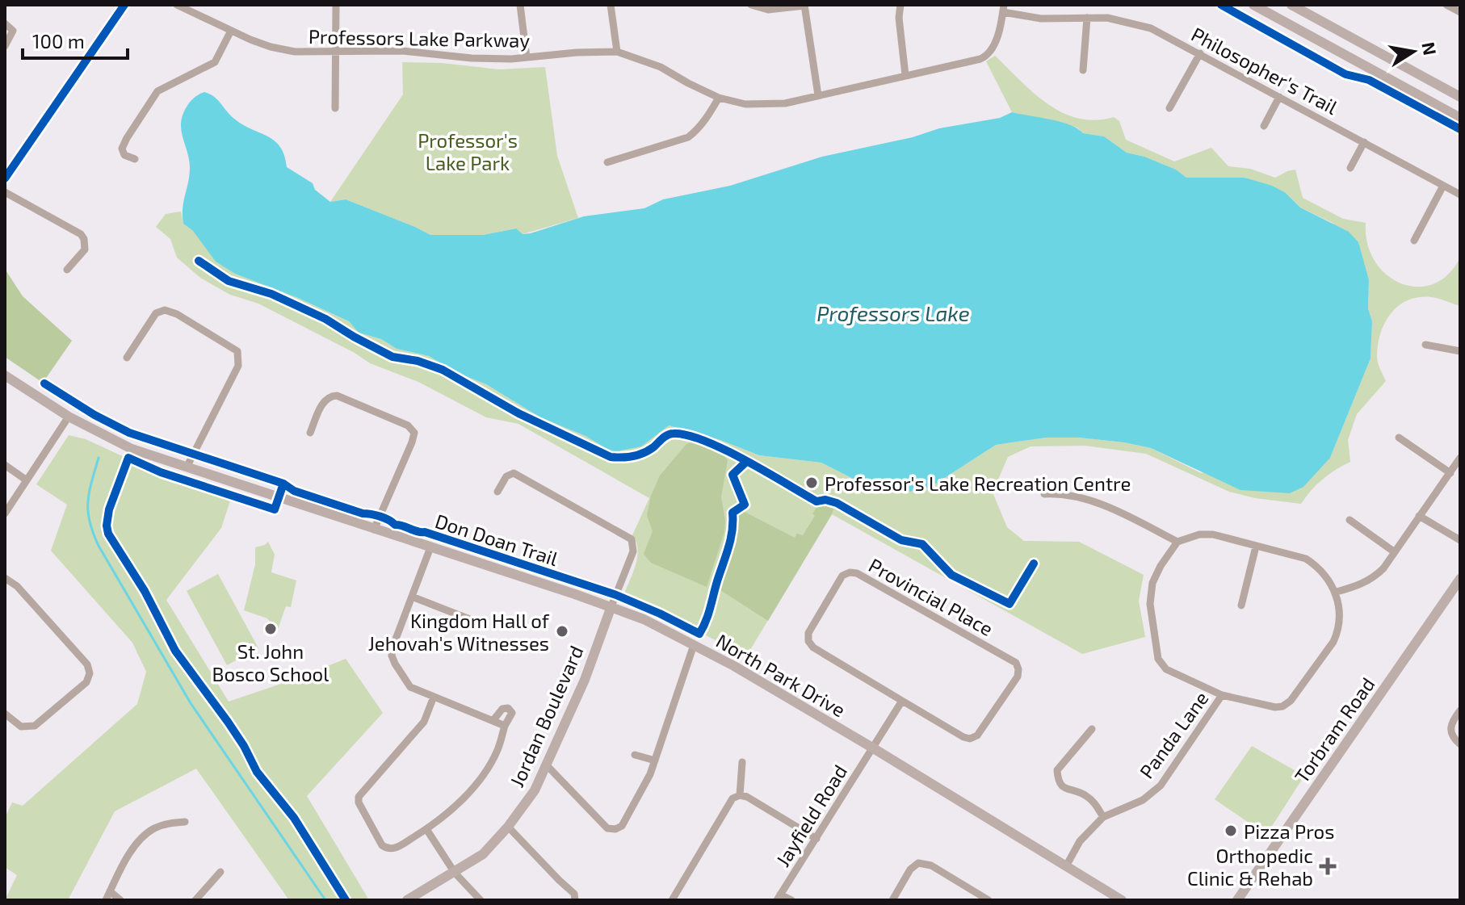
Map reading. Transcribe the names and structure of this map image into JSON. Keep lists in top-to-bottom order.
{
  "streets": {
    "main road": ["North Park Drive", "Jordan Boulevard", "Torbram Road"],
    "street": [
      "Professors Lake Parkway",
      "Philosopher's Trail",
      "Provincial Place",
      "Panda Lane",
      "Jayfield Road"
    ],
    "cycle path": ["Don Doan Trail"]
  },
  "crossings": [
    ["Professors Lake Parkway", "Philosopher's Trail"],
    ["North Park Drive", "Jordan Boulevard"],
    ["North Park Drive", "Panda Lane"],
    ["North Park Drive", "Jayfield Road"]
  ],
  "water": ["Professors Lake"],
  "parks": ["Professor's Lake Park"],
  "places": {
    "other": [
      "Professor's Lake Recreation Centre",
      "St. John Bosco School",
      "Kingdom Hall of Jehovah's Witnesses",
      "Pizza Pros"
    ],
    "health": ["Orthopedic Clinic & Rehab"]
  },
  "scale_bar": "100 m",
  "north": "right"
}
